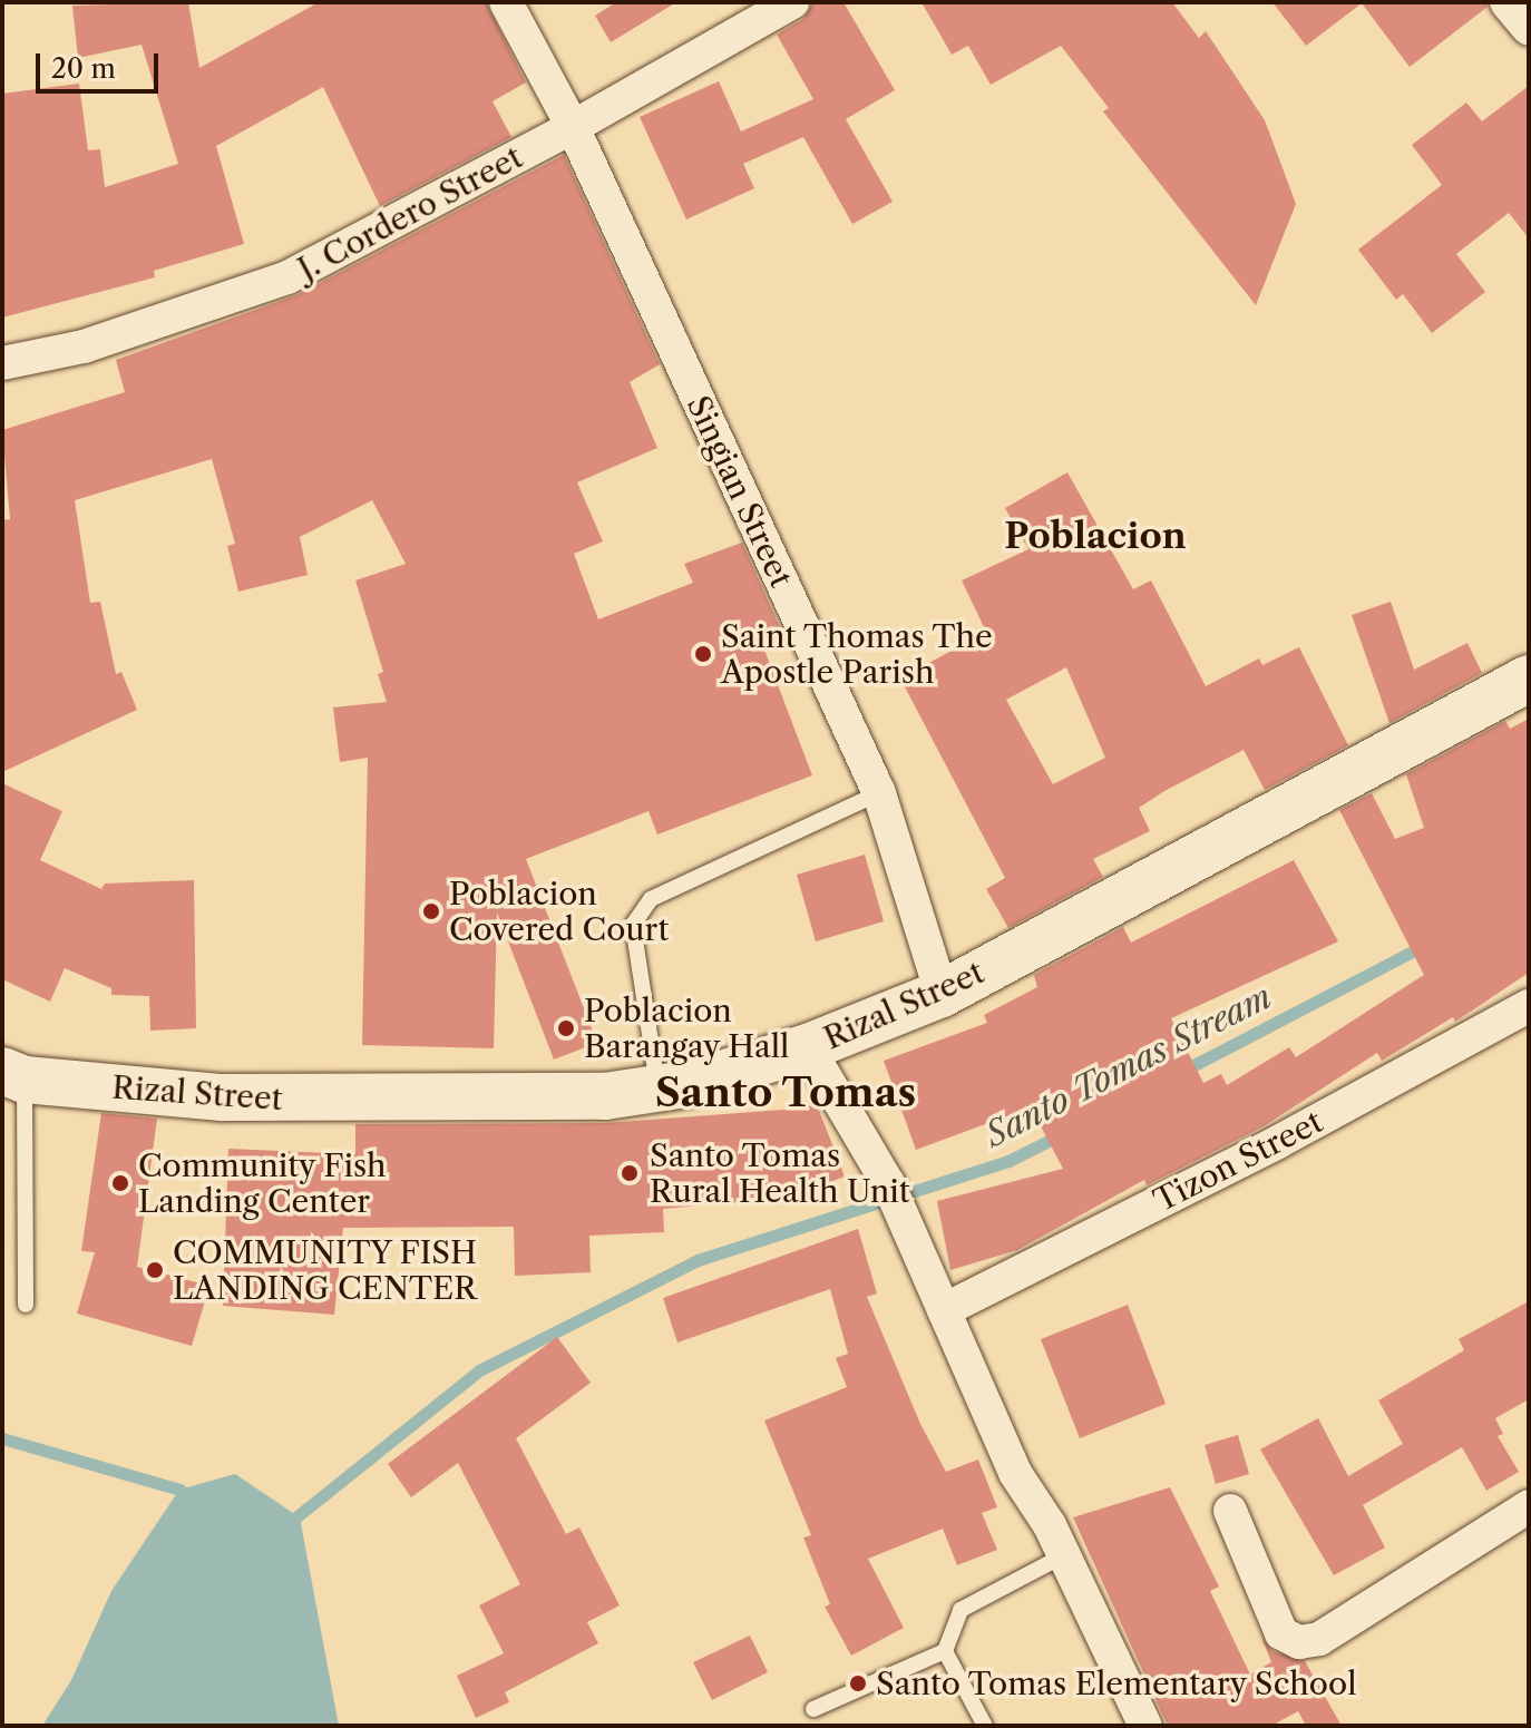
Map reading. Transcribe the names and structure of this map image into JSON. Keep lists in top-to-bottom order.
{
  "streets": {
    "street": [
      "J. Cordero Street",
      "Singian Street",
      "Rizal Street",
      "Tizon Street"
    ]
  },
  "crossings": [
    ["J. Cordero Street", "Singian Street"],
    ["Singian Street", "Rizal Street"]
  ],
  "districts": ["Poblacion", "Santo Tomas"],
  "water": ["Santo Tomas Stream"],
  "places": [
    "Saint Thomas The Apostle Parish",
    "Poblacion Covered Court",
    "Poblacion Barangay Hall",
    "Santo Tomas Rural Health Unit",
    "Community Fish Landing Center",
    "COMMUNITY FISH LANDING CENTER",
    "Santo Tomas Elementary School"
  ],
  "scale_bar": "20 m"
}
